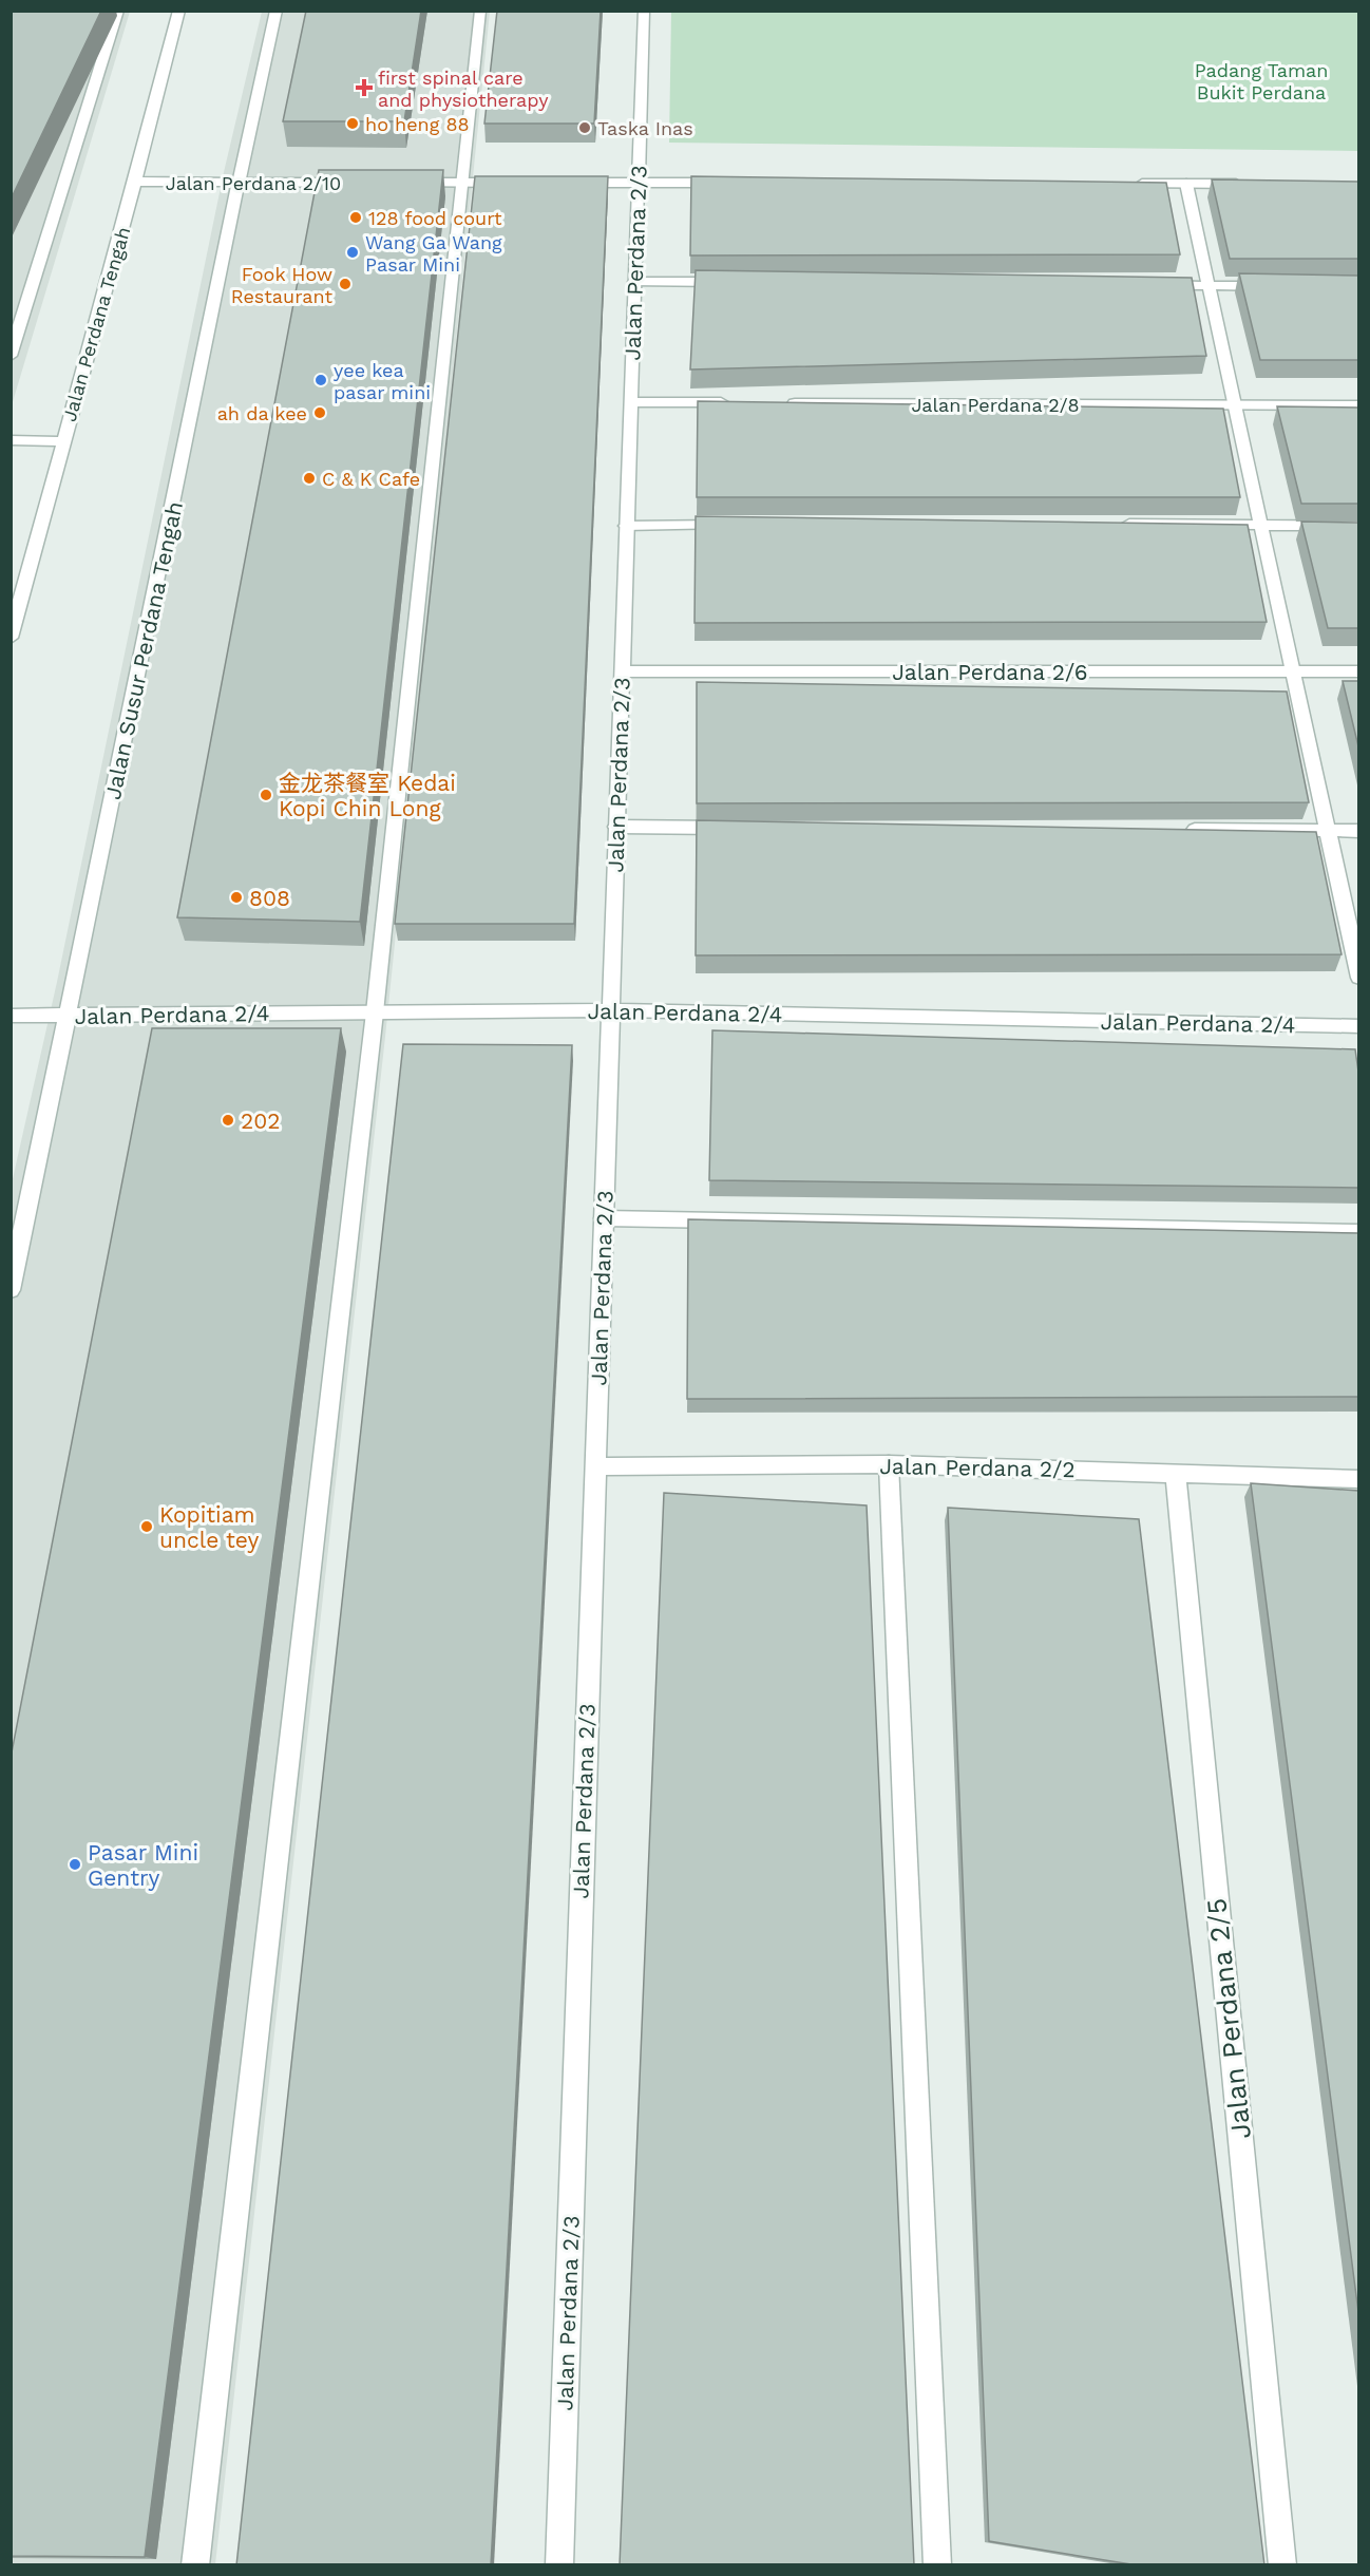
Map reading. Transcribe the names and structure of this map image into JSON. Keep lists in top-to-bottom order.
{
  "streets": {
    "street": [
      "Jalan Perdana 2/10",
      "Jalan Perdana 2/3",
      "Jalan Perdana Tengah",
      "Jalan Perdana 2/8",
      "Jalan Susur Perdana Tengah",
      "Jalan Perdana 2/6",
      "Jalan Perdana 2/4",
      "Jalan Perdana 2/2",
      "Jalan Perdana 2/5"
    ]
  },
  "crossings": [
    ["Jalan Perdana 2/10", "Jalan Perdana Tengah"],
    ["Jalan Perdana 2/10", "Jalan Susur Perdana Tengah"],
    ["Jalan Perdana 2/3", "Jalan Perdana 2/6"],
    ["Jalan Perdana 2/3", "Jalan Perdana 2/4"],
    ["Jalan Perdana 2/3", "Jalan Perdana 2/2"],
    ["Jalan Susur Perdana Tengah", "Jalan Perdana 2/4"],
    ["Jalan Perdana 2/2", "Jalan Perdana 2/5"]
  ],
  "parks": ["Padang Taman Bukit Perdana"],
  "places": {
    "health": ["first spinal care and physiotherapy"],
    "other": [
      "ho heng 88",
      "Taska Inas",
      "128 food court",
      "Wang Ga Wang Pasar Mini",
      "Fook How Restaurant",
      "yee kea pasar mini",
      "ah da kee",
      "C & K Cafe",
      "金龙茶餐室 Kedai Kopi Chin Long",
      "808",
      "202",
      "Kopitiam uncle tey",
      "Pasar Mini Gentry"
    ]
  }
}
